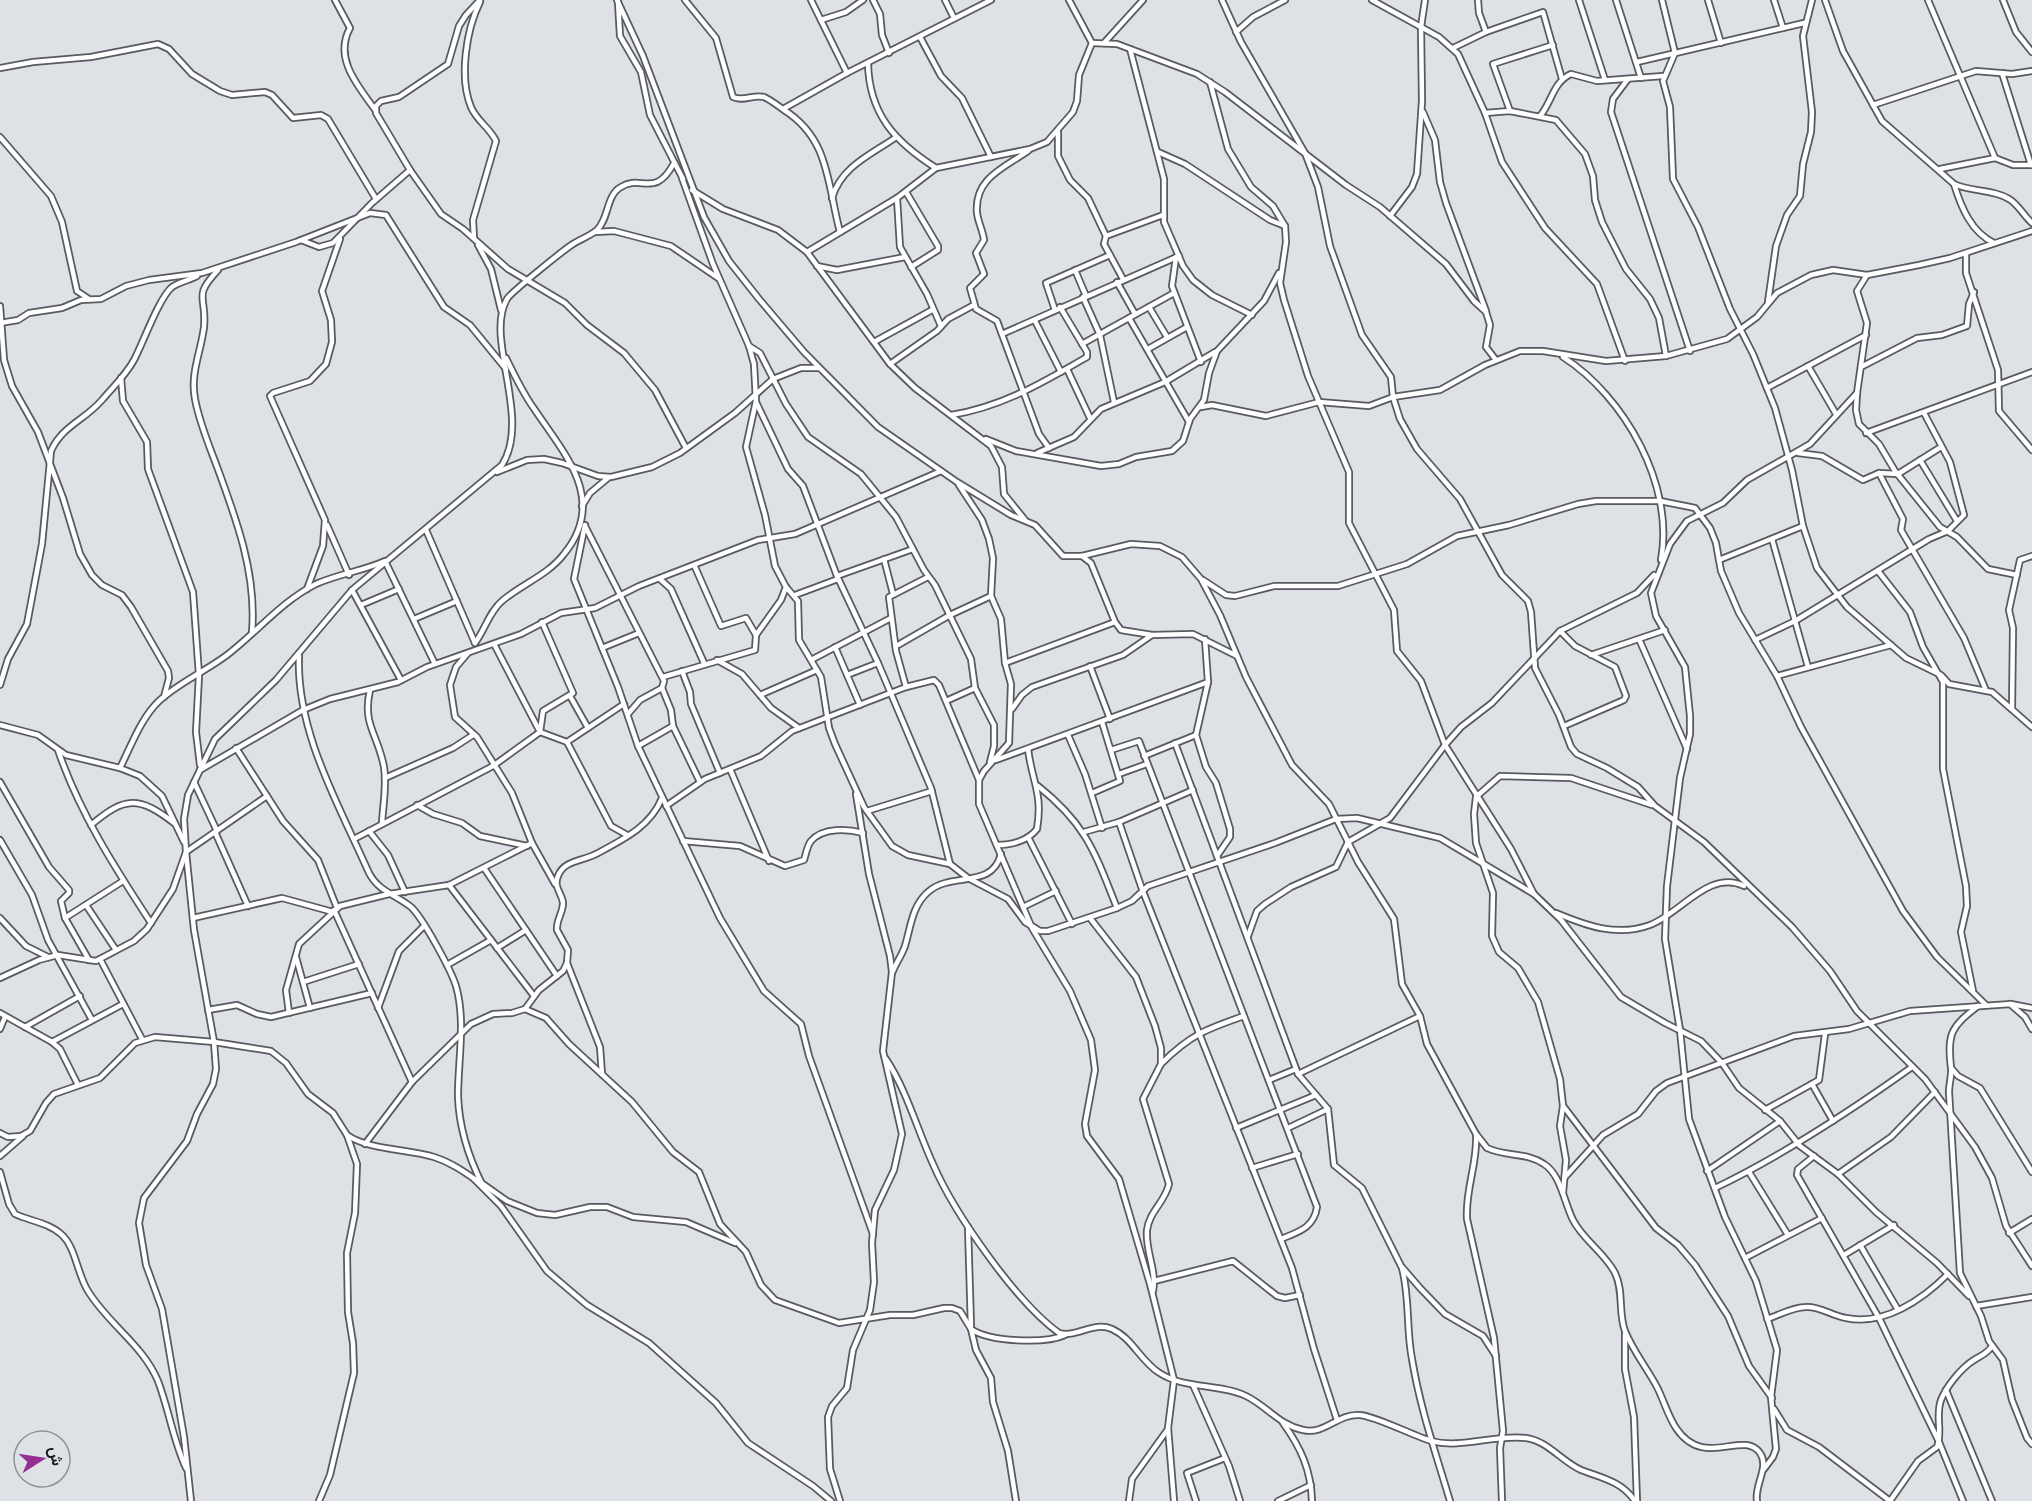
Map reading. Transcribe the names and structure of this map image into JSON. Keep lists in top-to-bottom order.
{
  "north": "right"
}
